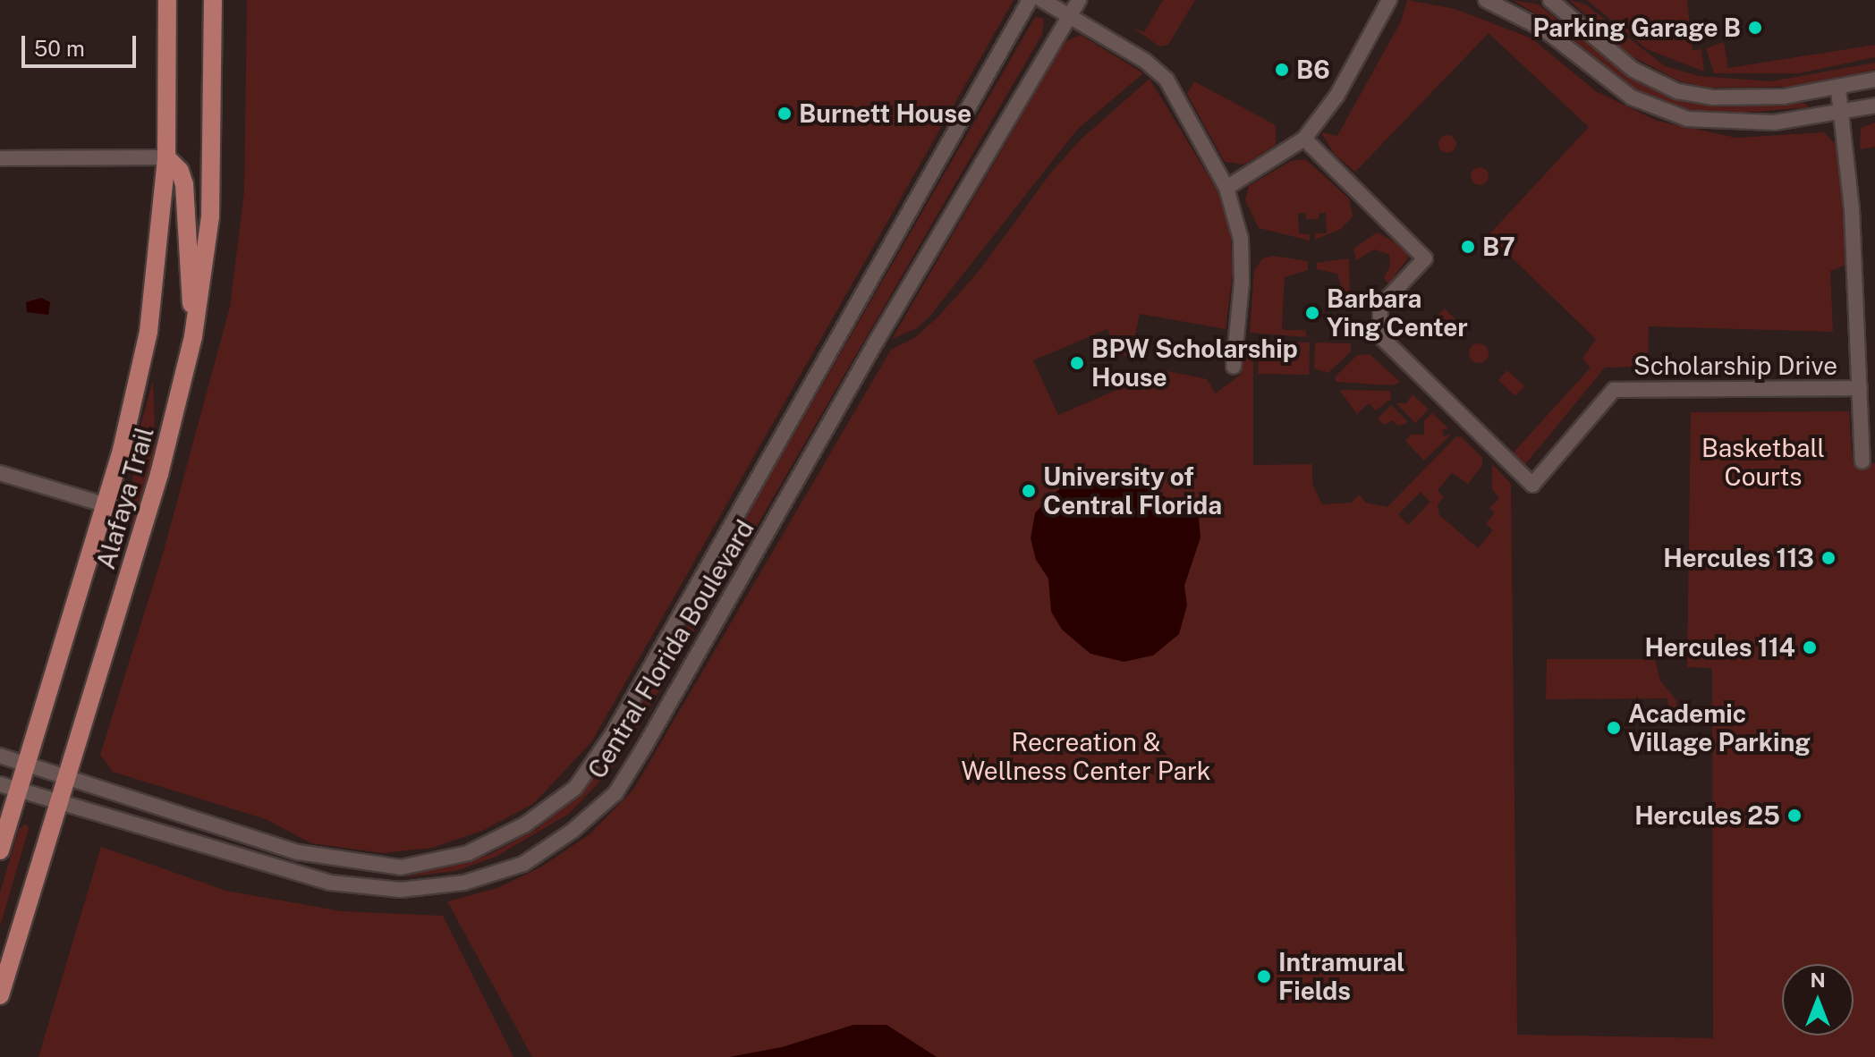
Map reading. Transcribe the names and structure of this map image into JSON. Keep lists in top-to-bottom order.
{
  "streets": {
    "main road": ["Alafaya Trail"],
    "street": ["Scholarship Drive", "Central Florida Boulevard"]
  },
  "crossings": [
    ["Alafaya Trail", "Central Florida Boulevard"]
  ],
  "parks": ["Basketball Courts", "Recreation & Wellness Center Park"],
  "places": [
    "Parking Garage B",
    "B6",
    "Burnett House",
    "B7",
    "Barbara Ying Center",
    "BPW Scholarship House",
    "University of Central Florida",
    "Hercules 113",
    "Hercules 114",
    "Academic Village Parking",
    "Hercules 25",
    "Intramural Fields"
  ],
  "scale_bar": "50 m",
  "north": "top"
}
